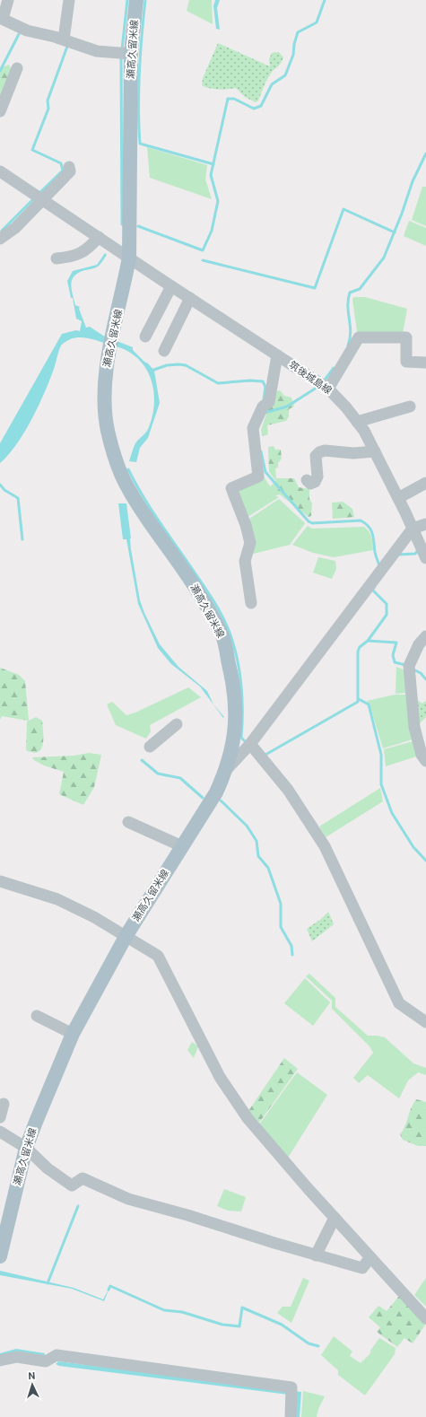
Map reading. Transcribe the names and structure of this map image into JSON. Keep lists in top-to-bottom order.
{
  "streets": {
    "main road": ["瀬高久留米線"],
    "street": ["筑後城島線"]
  },
  "crossings": [
    ["瀬高久留米線", "筑後城島線"]
  ],
  "north": "top"
}
